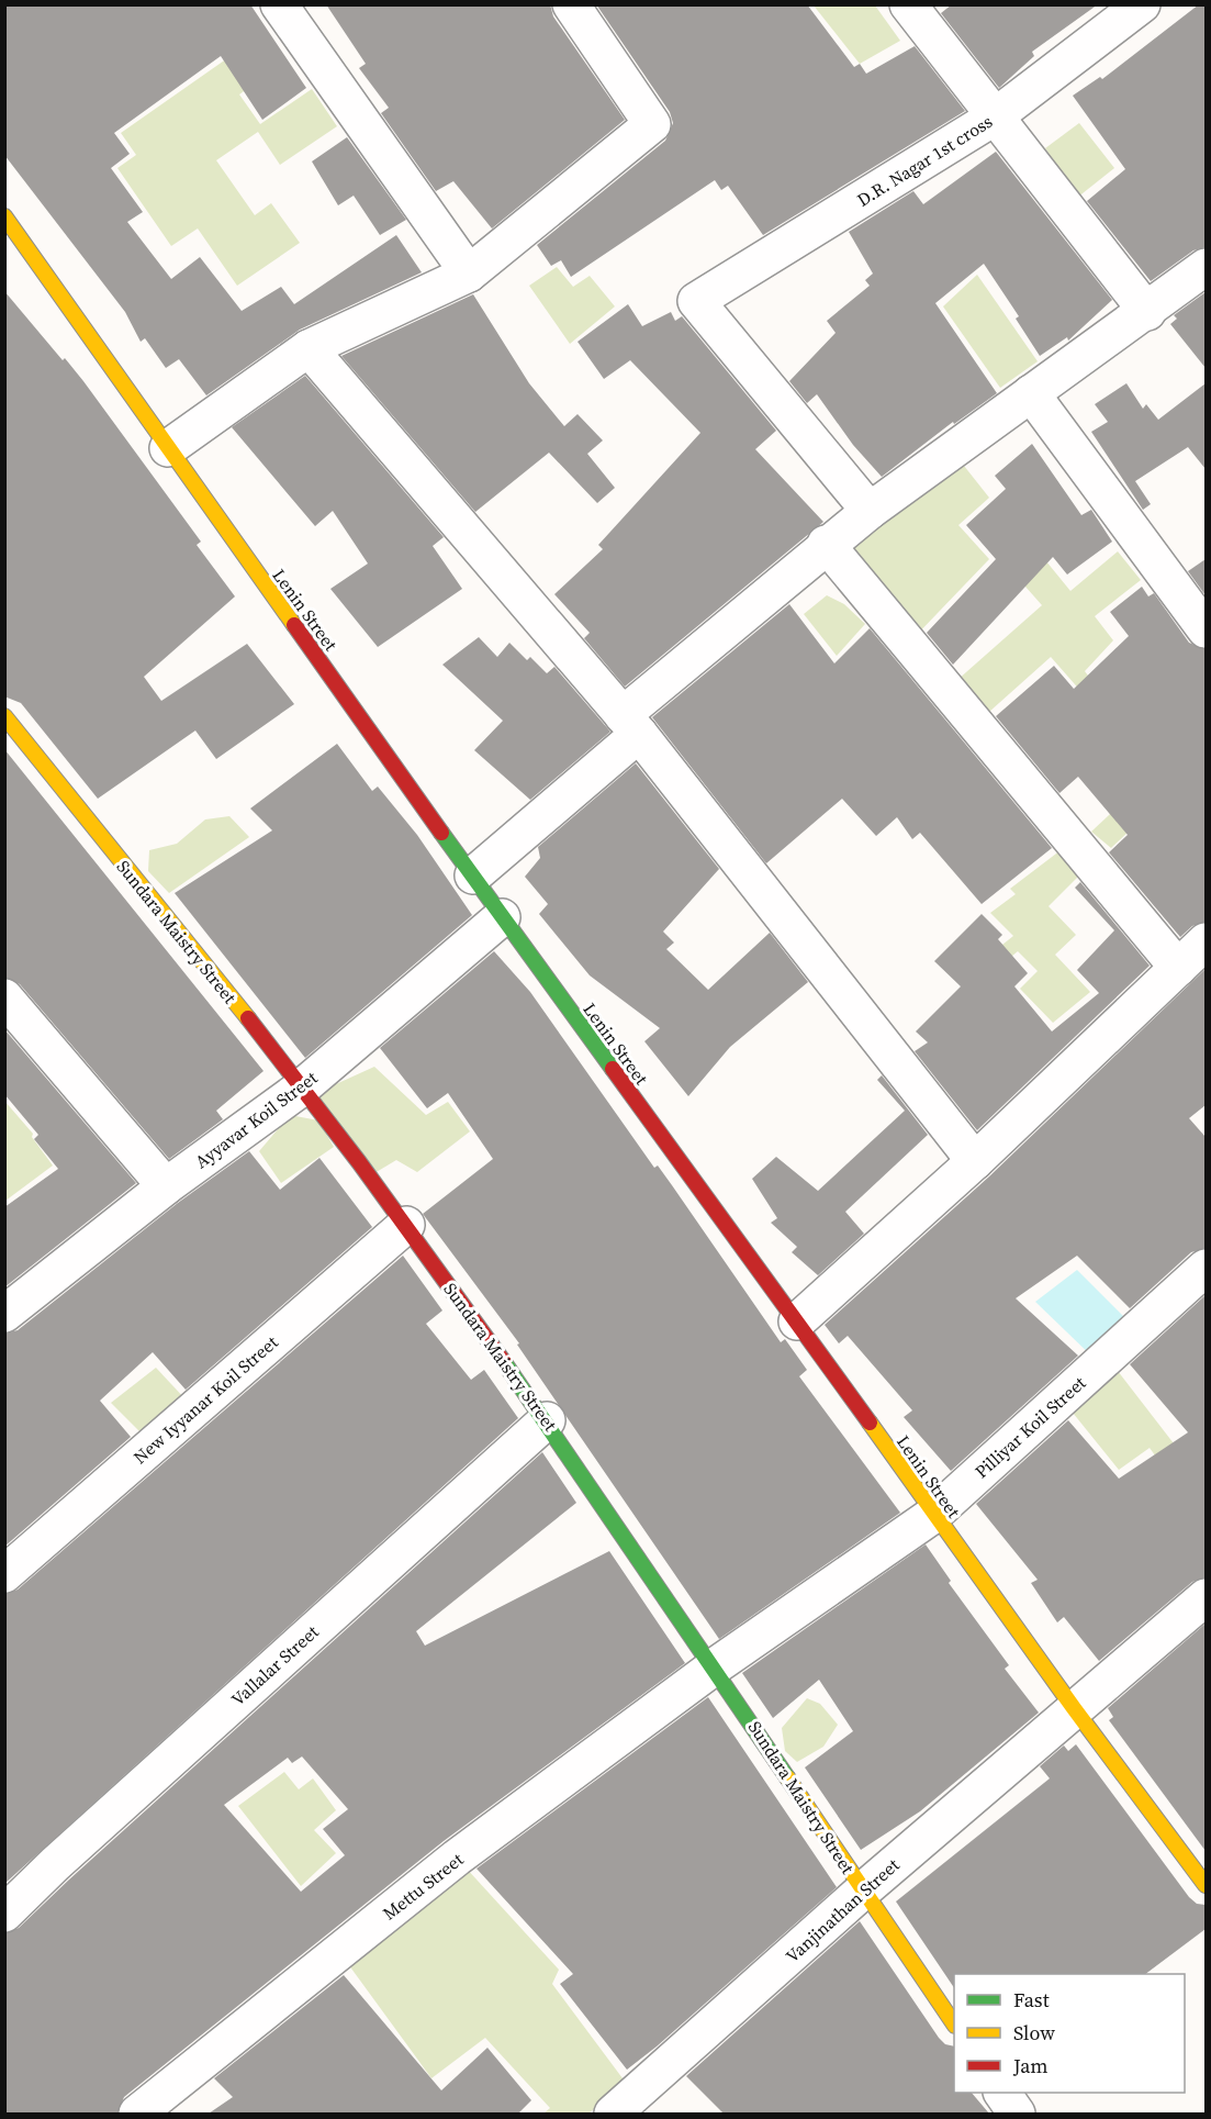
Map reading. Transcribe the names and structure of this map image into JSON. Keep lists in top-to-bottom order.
{
  "streets": {
    "street": [
      "D.R. Nagar 1st cross",
      "Lenin Street",
      "Sundara Maistry Street",
      "Ayyavar Koil Street",
      "New Iyyanar Koil Street",
      "Pilliyar Koil Street",
      "Vallalar Street",
      "Mettu Street",
      "Vanjinathan Street"
    ]
  },
  "crossings": [
    ["Lenin Street", "Ayyavar Koil Street"],
    ["Lenin Street", "Pilliyar Koil Street"],
    ["Lenin Street", "Vanjinathan Street"],
    ["Sundara Maistry Street", "Ayyavar Koil Street"],
    ["Sundara Maistry Street", "New Iyyanar Koil Street"],
    ["Sundara Maistry Street", "Pilliyar Koil Street"],
    ["Sundara Maistry Street", "Vallalar Street"],
    ["Sundara Maistry Street", "Mettu Street"],
    ["Sundara Maistry Street", "Vanjinathan Street"],
    ["Pilliyar Koil Street", "Mettu Street"]
  ],
  "legend": ["Fast", "Slow", "Jam"]
}
